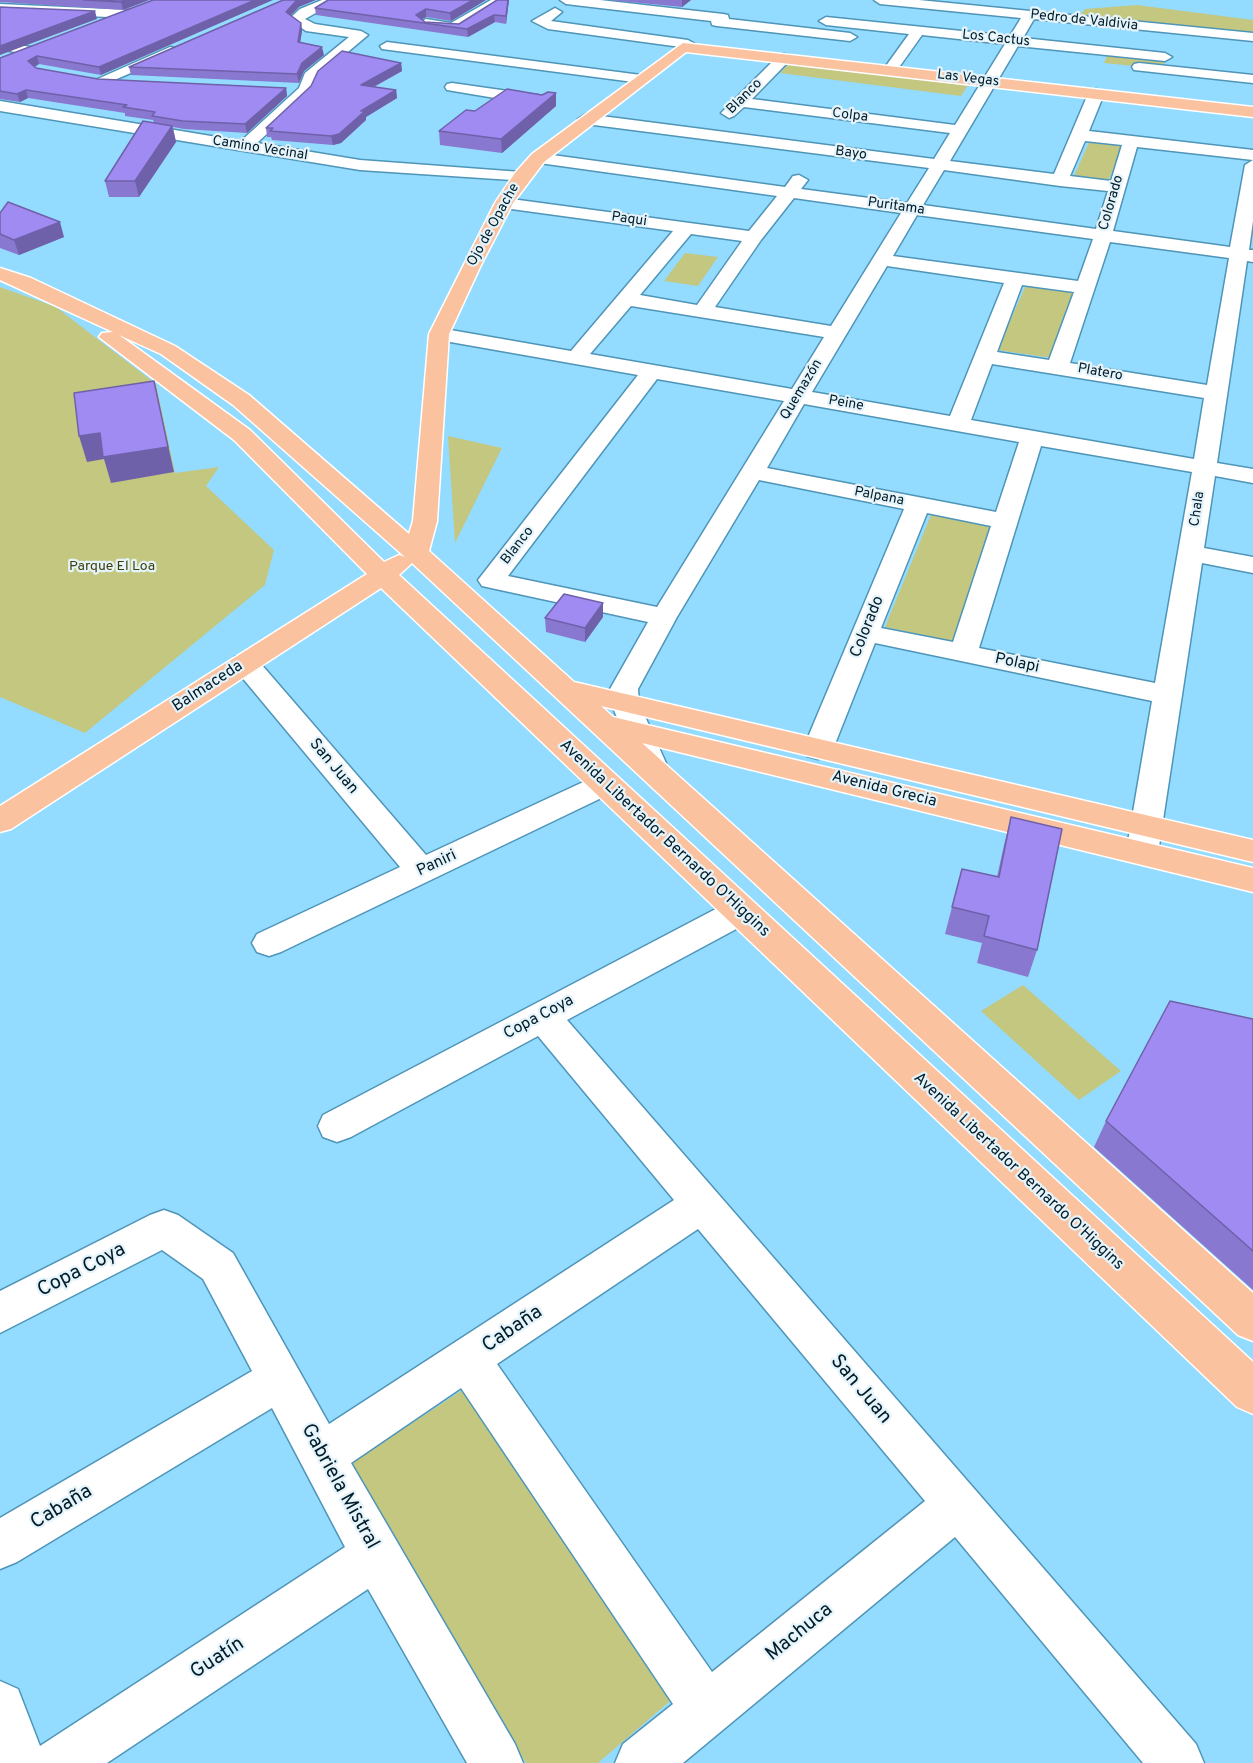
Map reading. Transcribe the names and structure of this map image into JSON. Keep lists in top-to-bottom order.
{
  "streets": {
    "main road": [
      "Las Vegas",
      "Ojo de Opache",
      "Balmaceda",
      "Avenida Grecia",
      "Avenida Libertador Bernardo O'Higgins"
    ],
    "street": [
      "Pedro de Valdivia",
      "Los Cactus",
      "Blanco",
      "Colpa",
      "Camino Vecinal",
      "Bayo",
      "Colorado",
      "Puritama",
      "Paqui",
      "Platero",
      "Quemazón",
      "Peine",
      "Palpana",
      "Chala",
      "Polapi",
      "San Juan",
      "Paniri",
      "Copa Coya",
      "Cabaña",
      "Gabriela Mistral",
      "Machuca",
      "Guatín"
    ]
  },
  "crossings": [
    ["Pedro de Valdivia", "Quemazón"],
    ["Los Cactus", "Quemazón"],
    ["Las Vegas", "Blanco"],
    ["Las Vegas", "Ojo de Opache"],
    ["Las Vegas", "Quemazón"],
    ["Blanco", "Colpa"],
    ["Blanco", "Bayo"],
    ["Blanco", "Quemazón"],
    ["Blanco", "Peine"],
    ["Colpa", "Quemazón"],
    ["Camino Vecinal", "Ojo de Opache"],
    ["Bayo", "Colorado"],
    ["Bayo", "Ojo de Opache"],
    ["Bayo", "Quemazón"],
    ["Colorado", "Puritama"],
    ["Colorado", "Platero"],
    ["Colorado", "Palpana"],
    ["Colorado", "Polapi"],
    ["Colorado", "Avenida Grecia"],
    ["Puritama", "Ojo de Opache"],
    ["Puritama", "Quemazón"],
    ["Puritama", "Chala"],
    ["Paqui", "Ojo de Opache"],
    ["Ojo de Opache", "Peine"],
    ["Ojo de Opache", "Balmaceda"],
    ["Ojo de Opache", "Avenida Libertador Bernardo O'Higgins"],
    ["Platero", "Chala"],
    ["Quemazón", "Peine"],
    ["Quemazón", "Palpana"],
    ["Quemazón", "Avenida Grecia"],
    ["Quemazón", "Avenida Libertador Bernardo O'Higgins"],
    ["Peine", "Chala"],
    ["Chala", "Polapi"],
    ["Chala", "Avenida Grecia"],
    ["Balmaceda", "San Juan"],
    ["Balmaceda", "Avenida Libertador Bernardo O'Higgins"],
    ["San Juan", "Paniri"],
    ["San Juan", "Copa Coya"],
    ["San Juan", "Cabaña"],
    ["San Juan", "Machuca"],
    ["Avenida Grecia", "Avenida Libertador Bernardo O'Higgins"],
    ["Avenida Libertador Bernardo O'Higgins", "Paniri"],
    ["Avenida Libertador Bernardo O'Higgins", "Copa Coya"],
    ["Copa Coya", "Gabriela Mistral"],
    ["Cabaña", "Gabriela Mistral"],
    ["Gabriela Mistral", "Guatín"]
  ],
  "parks": ["Parque El Loa"]
}
